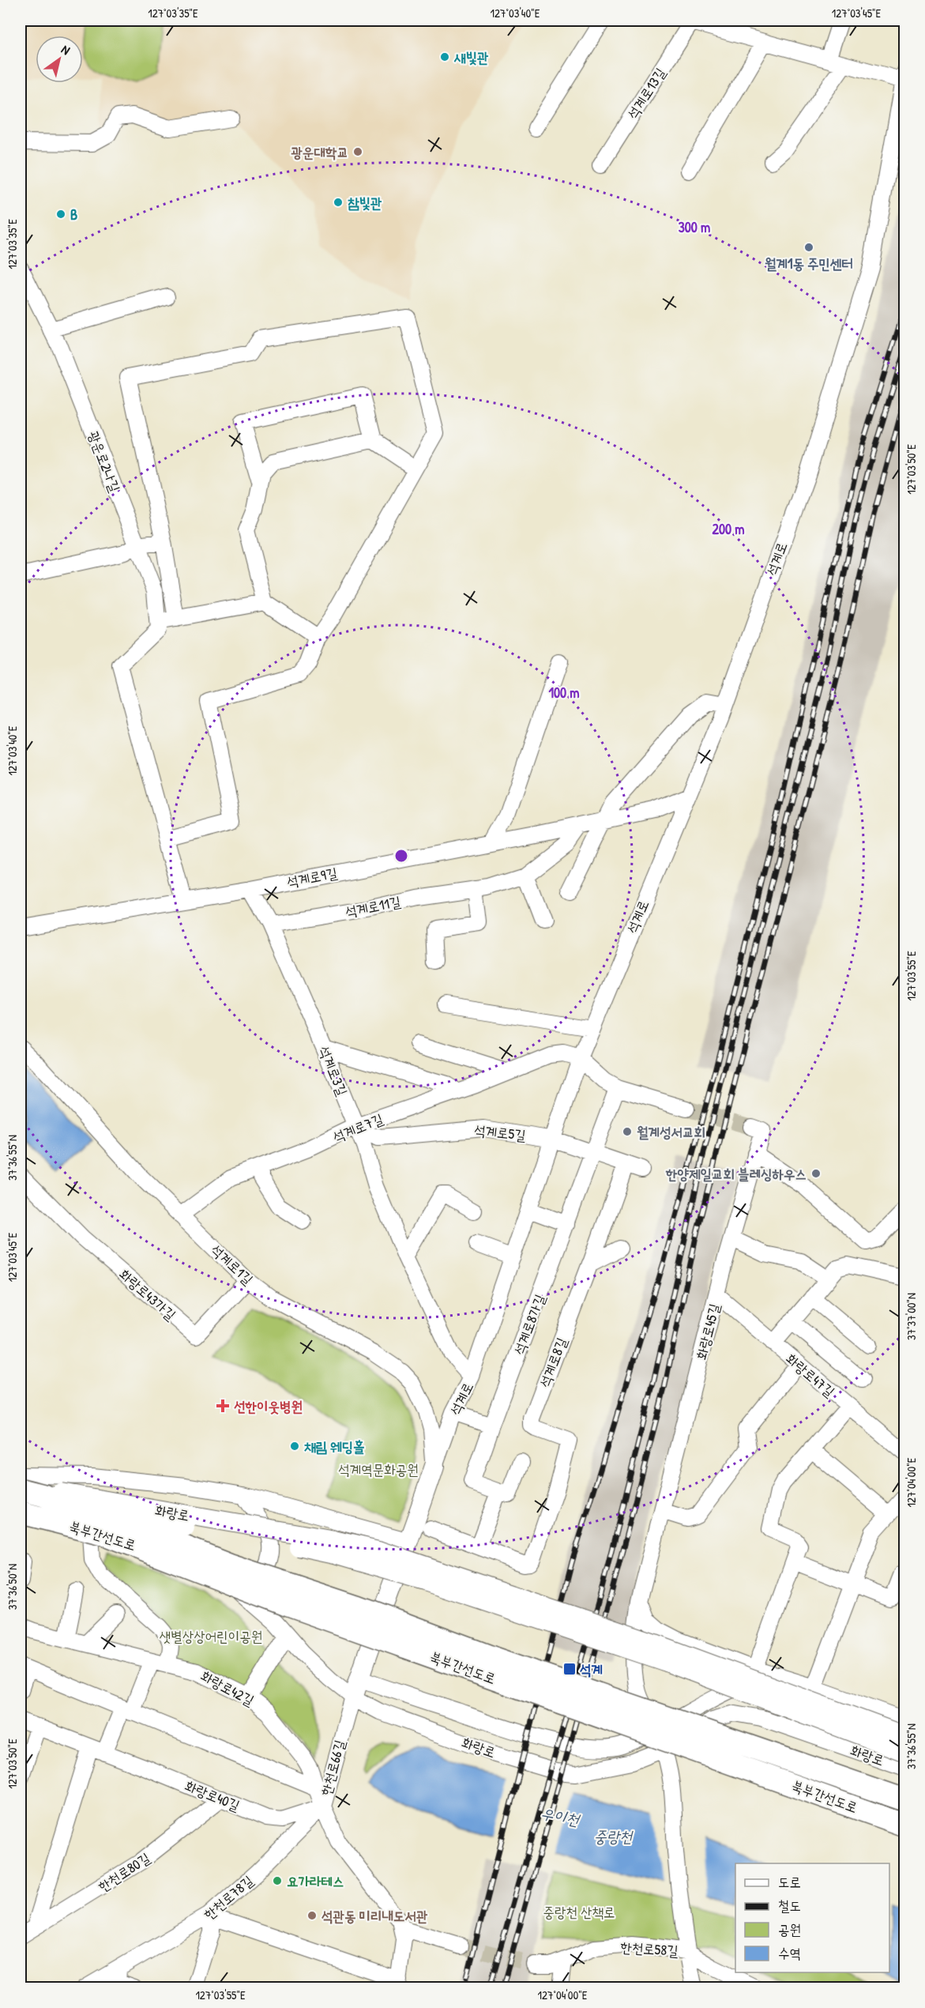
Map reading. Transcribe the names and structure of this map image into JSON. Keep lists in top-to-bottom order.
{
  "streets": {
    "highway": ["북부간선도로"],
    "main road": ["석계로", "화랑로", "한천로66길"],
    "street": [
      "석계로13길",
      "광운로2나길",
      "석계로9길",
      "석계로11길",
      "석계로3길",
      "석계로7길",
      "석계로5길",
      "석계로1길",
      "화랑로43가길",
      "석계로8가길",
      "화랑로45길",
      "석계로8길",
      "화랑로47길",
      "화랑로42길",
      "화랑로40길",
      "한천로80길",
      "한천로78길",
      "한천로58길"
    ]
  },
  "crossings": [
    ["석계로13길", "석계로"],
    ["석계로", "석계로9길"],
    ["석계로", "석계로3길"],
    ["석계로", "석계로7길"],
    ["석계로", "석계로5길"],
    ["석계로", "석계로1길"],
    ["석계로", "화랑로"],
    ["석계로", "한천로66길"],
    ["석계로9길", "석계로11길"],
    ["석계로9길", "석계로3길"],
    ["석계로11길", "석계로3길"],
    ["석계로3길", "석계로7길"],
    ["석계로3길", "석계로5길"],
    ["석계로7길", "석계로5길"],
    ["석계로7길", "석계로1길"],
    ["석계로5길", "석계로8가길"],
    ["석계로5길", "석계로8길"],
    ["석계로1길", "화랑로43가길"],
    ["화랑로45길", "화랑로47길"],
    ["화랑로45길", "화랑로"],
    ["화랑로45길", "한천로58길"],
    ["화랑로", "북부간선도로"],
    ["화랑로", "한천로66길"],
    ["화랑로42길", "한천로66길"],
    ["화랑로42길", "화랑로40길"],
    ["화랑로42길", "한천로78길"],
    ["한천로66길", "화랑로40길"],
    ["한천로66길", "한천로78길"],
    ["화랑로40길", "한천로80길"],
    ["화랑로40길", "한천로78길"]
  ],
  "water": ["우이천", "중랑천"],
  "parks": ["석계역문화공원", "샛별상상어린이공원", "중랑천 산책로"],
  "places": {
    "other": [
      "새빛관",
      "광운대학교",
      "참빛관",
      "B",
      "월계1동 주민센터",
      "월계성서교회",
      "한양제일교회 블레싱하우스",
      "채림 웨딩홀",
      "요가라테스",
      "석관동 미리내도서관"
    ],
    "health": ["선한이웃병원"],
    "transit": ["석계"]
  },
  "legend": [
    "도로",
    "철도",
    "공원",
    "수역"
  ],
  "north": "top right",
  "coordinates": [
    "127°03'35\"E",
    "127°03'40\"E",
    "127°03'45\"E",
    "127°03'50\"E",
    "127°03'55\"E",
    "37°36'55\"N",
    "37°37'00\"N",
    "127°04'00\"E",
    "37°36'50\"N"
  ],
  "rings": ["300 m", "200 m", "100 m"]
}
